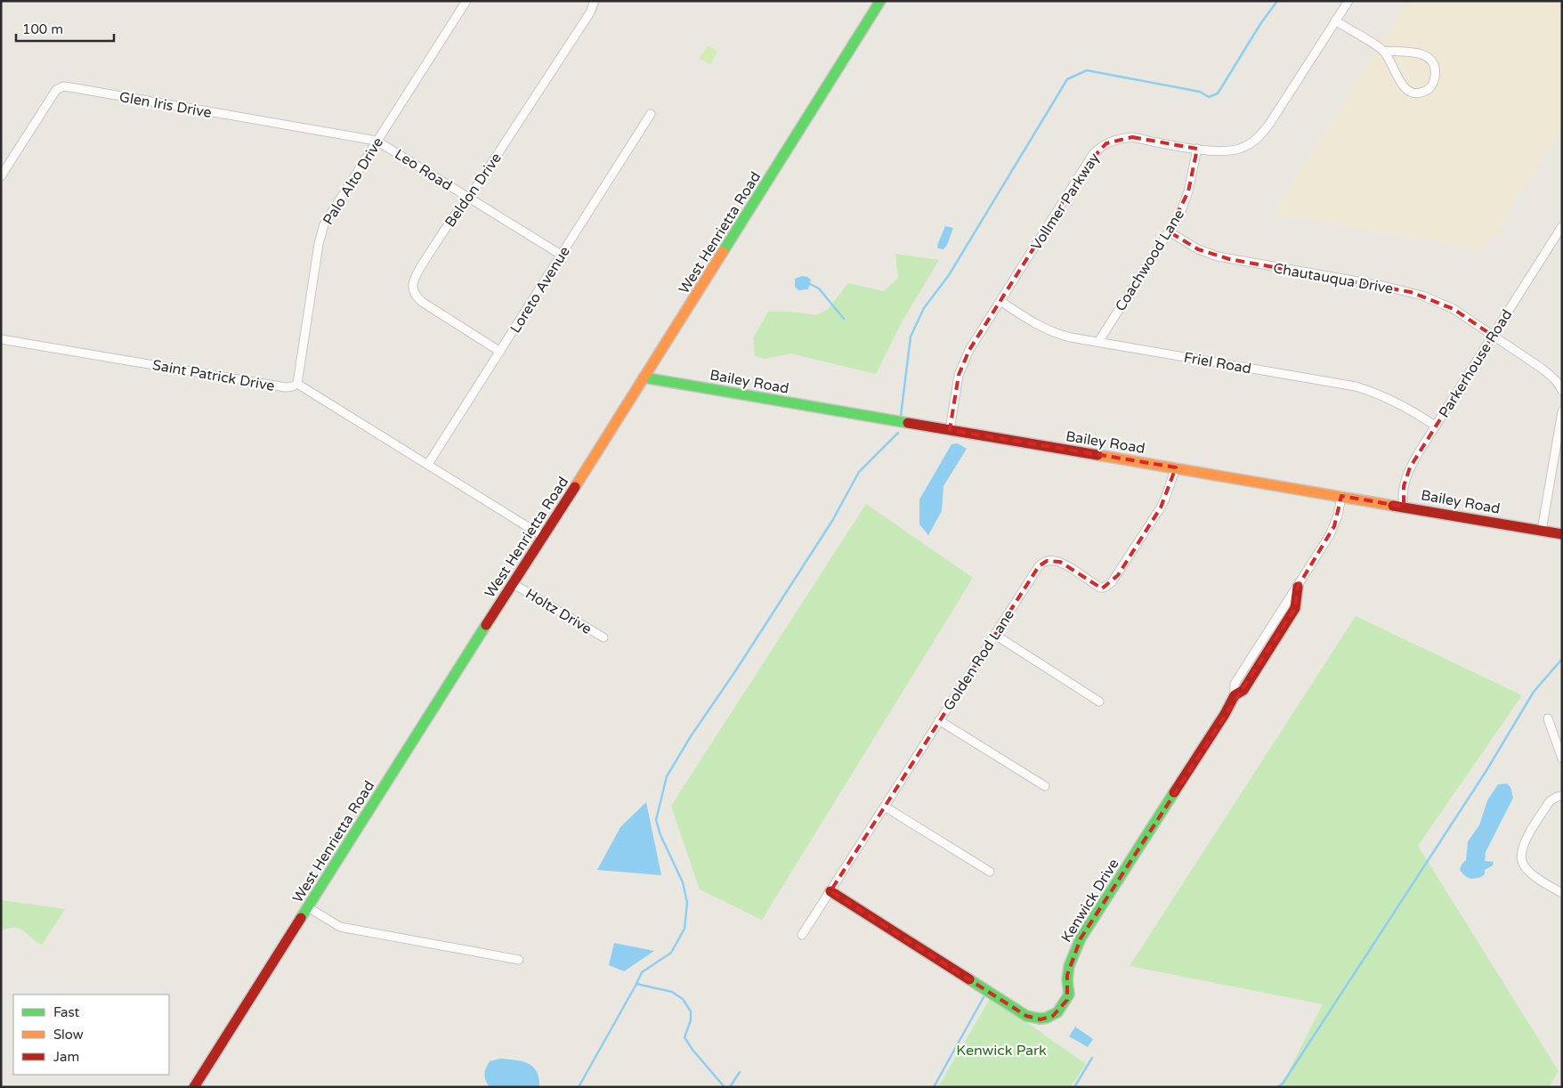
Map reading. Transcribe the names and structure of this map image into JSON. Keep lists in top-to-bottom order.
{
  "streets": {
    "street": [
      "Glen Iris Drive",
      "Leo Road",
      "Palo Alto Drive",
      "Beldon Drive",
      "Vollmer Parkway",
      "West Henrietta Road",
      "Coachwood Lane",
      "Chautauqua Drive",
      "Loreto Avenue",
      "Friel Road",
      "Parkerhouse Road",
      "Saint Patrick Drive",
      "Bailey Road",
      "Holtz Drive",
      "Golden Rod Lane",
      "Kenwick Drive"
    ]
  },
  "crossings": [
    ["Glen Iris Drive", "Leo Road"],
    ["Glen Iris Drive", "Palo Alto Drive"],
    ["Leo Road", "Palo Alto Drive"],
    ["Leo Road", "Beldon Drive"],
    ["Leo Road", "Loreto Avenue"],
    ["Palo Alto Drive", "Saint Patrick Drive"],
    ["Beldon Drive", "Loreto Avenue"],
    ["Vollmer Parkway", "Coachwood Lane"],
    ["Vollmer Parkway", "Friel Road"],
    ["Vollmer Parkway", "Bailey Road"],
    ["West Henrietta Road", "Bailey Road"],
    ["West Henrietta Road", "Holtz Drive"],
    ["Coachwood Lane", "Chautauqua Drive"],
    ["Coachwood Lane", "Friel Road"],
    ["Chautauqua Drive", "Parkerhouse Road"],
    ["Friel Road", "Parkerhouse Road"],
    ["Parkerhouse Road", "Bailey Road"],
    ["Bailey Road", "Golden Rod Lane"],
    ["Bailey Road", "Kenwick Drive"],
    ["Golden Rod Lane", "Kenwick Drive"]
  ],
  "parks": ["Kenwick Park"],
  "legend": ["Fast", "Slow", "Jam"],
  "scale_bar": "100 m"
}
